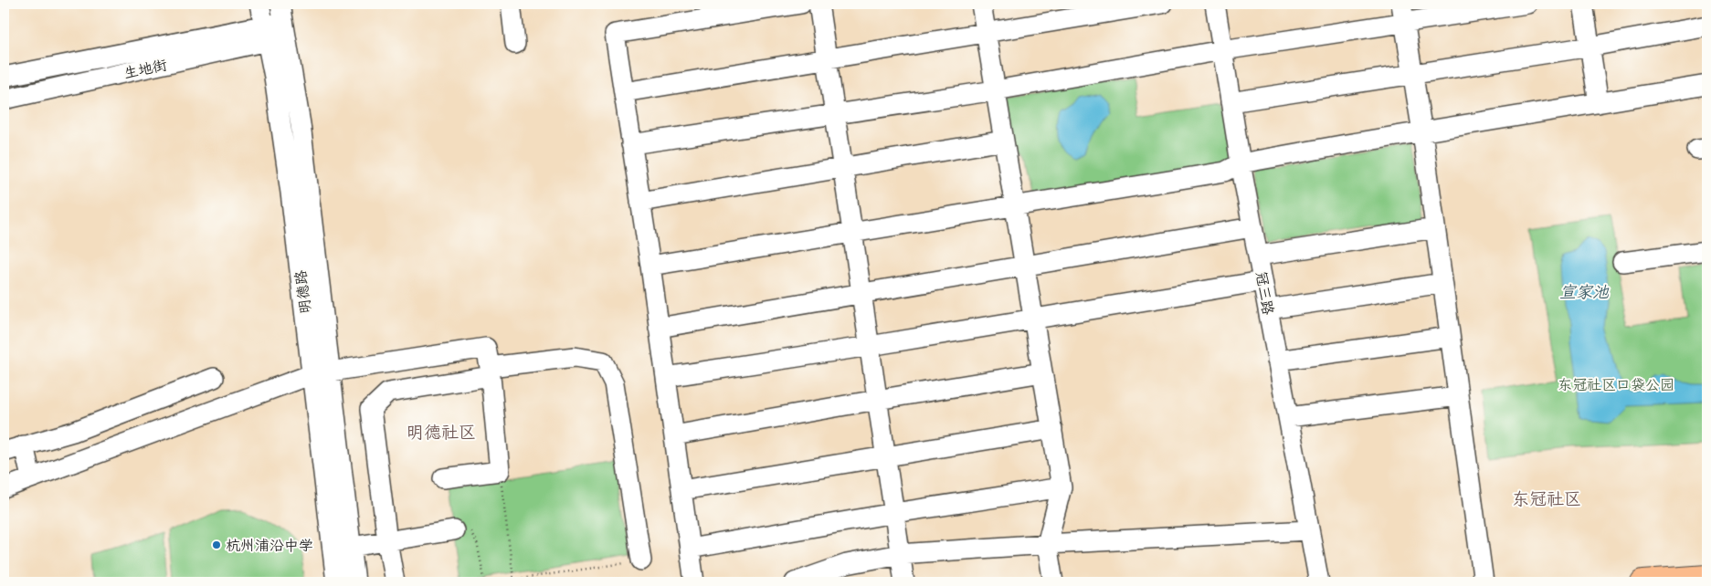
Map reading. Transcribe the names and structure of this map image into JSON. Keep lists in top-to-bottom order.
{
  "streets": {
    "street": ["生地街", "明德路", "冠三路"]
  },
  "crossings": [
    ["生地街", "明德路"]
  ],
  "districts": ["明德社区", "东冠社区"],
  "water": ["宣家池"],
  "parks": ["东冠社区口袋公园"],
  "places": ["杭州浦沿中学"]
}
